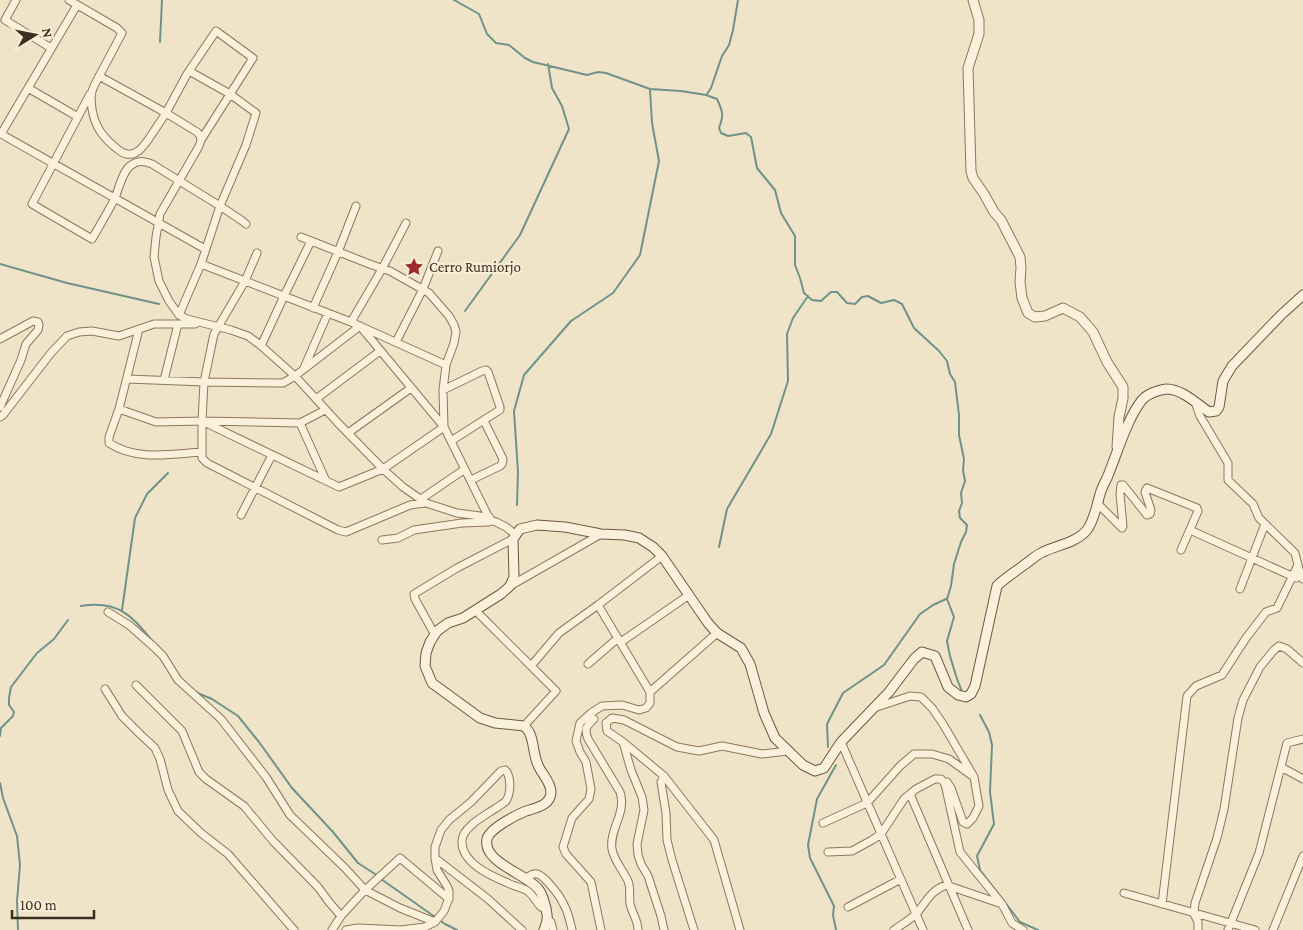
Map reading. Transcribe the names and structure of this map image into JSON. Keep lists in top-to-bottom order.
{
  "places": {
    "place": ["Cerro Rumiorjo"]
  },
  "scale_bar": "100 m",
  "north": "right"
}
